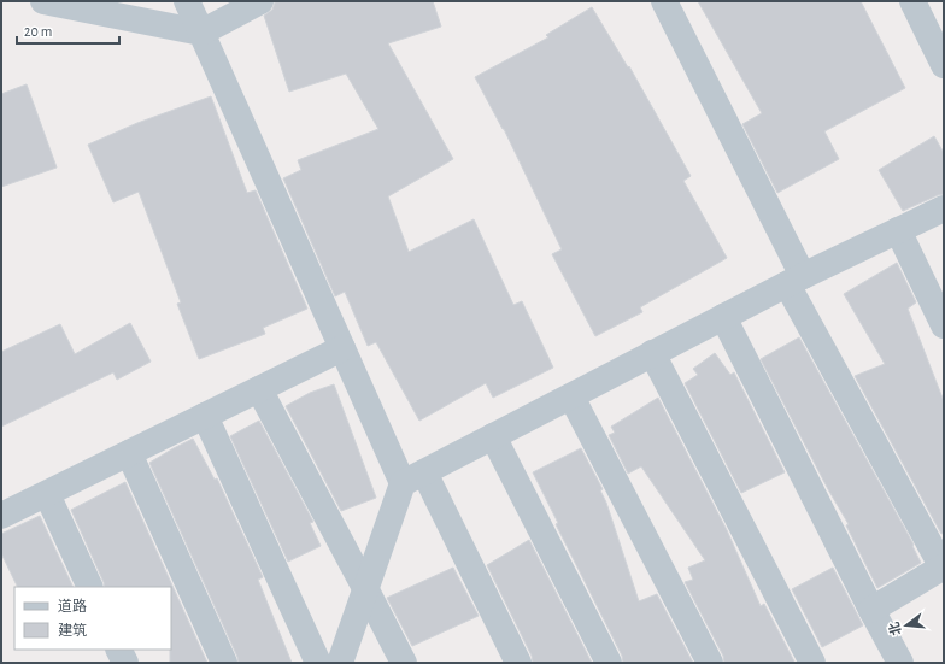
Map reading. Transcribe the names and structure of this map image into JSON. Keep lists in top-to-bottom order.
{
  "legend": ["道路", "建筑"],
  "scale_bar": "20 m",
  "north": "left"
}
